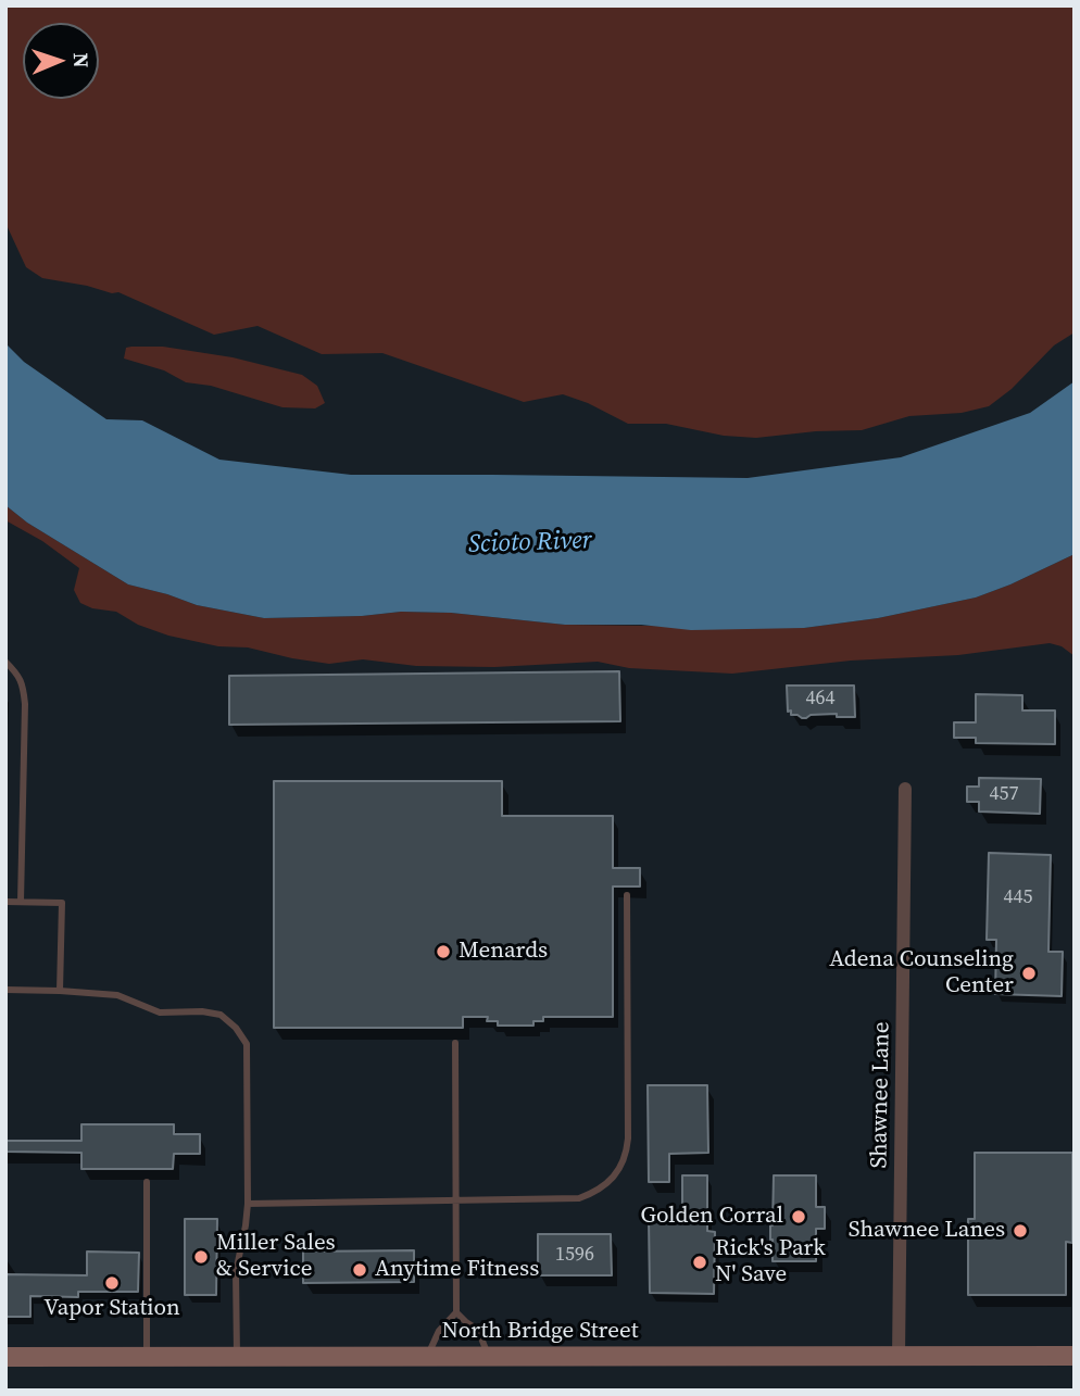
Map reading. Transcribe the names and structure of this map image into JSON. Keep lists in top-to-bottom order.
{
  "streets": {
    "main road": ["North Bridge Street"],
    "street": ["Shawnee Lane"]
  },
  "crossings": [
    ["Shawnee Lane", "North Bridge Street"]
  ],
  "water": ["Scioto River"],
  "places": [
    "Menards",
    "Adena Counseling Center",
    "Golden Corral",
    "Shawnee Lanes",
    "Miller Sales & Service",
    "Rick's Park N' Save",
    "Anytime Fitness",
    "Vapor Station"
  ],
  "house_numbers": [
    "464",
    "457",
    "445",
    "1596"
  ],
  "north": "right"
}
